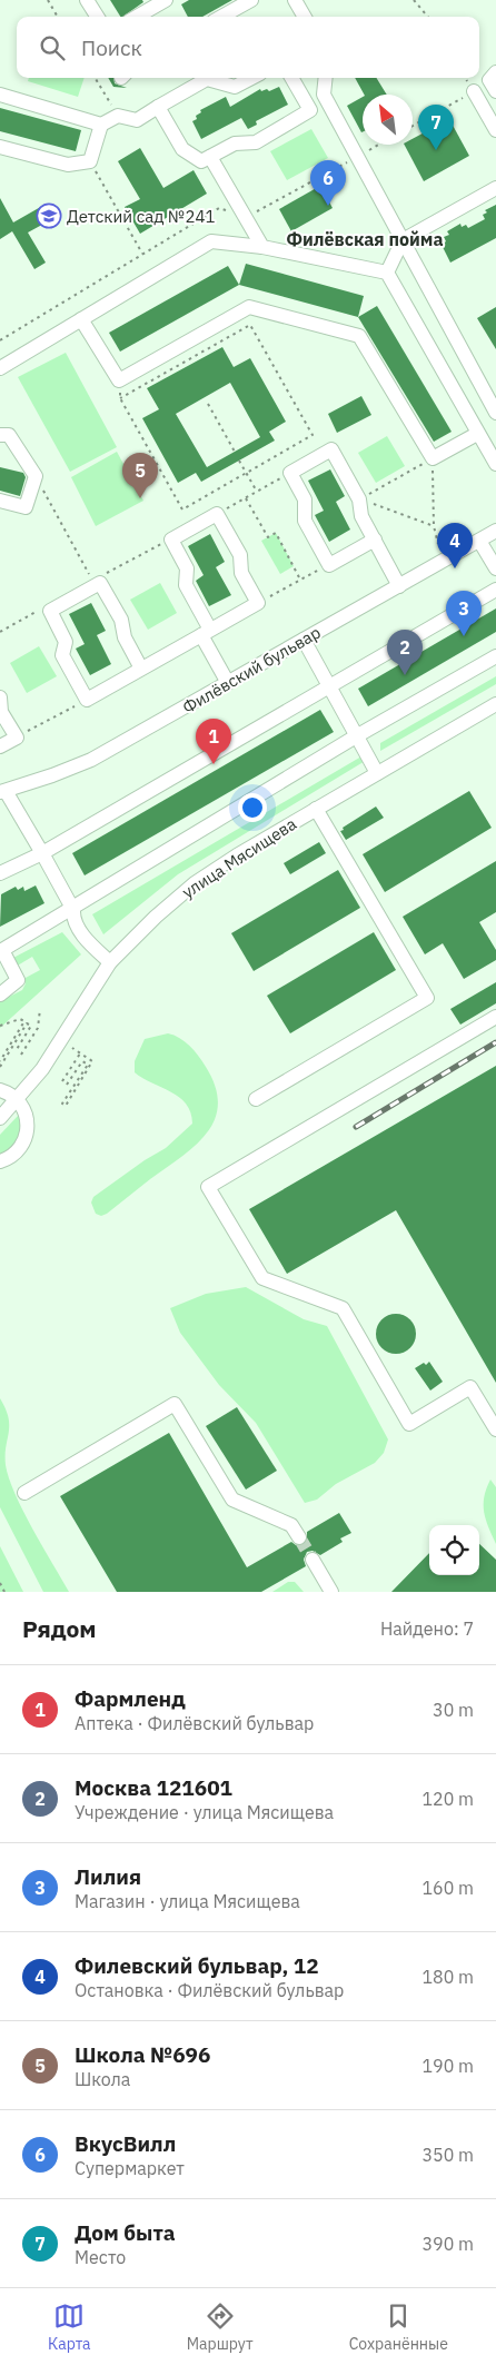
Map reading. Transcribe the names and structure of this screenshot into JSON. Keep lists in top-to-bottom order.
{
  "streets": {
    "street": ["Филёвский бульвар", "улица Мясищева"]
  },
  "districts": ["Филёвская пойма"],
  "places": {
    "school or university": ["Детский сад №241"]
  },
  "north": "top left",
  "page": {
    "search": "Поиск",
    "pins": [
      "7",
      "6",
      "5",
      "4",
      "3",
      "2",
      "1"
    ],
    "heading": ["Рядом", "Найдено: 7"],
    "list": [
      {
        "mark": "1",
        "name": "Фармленд",
        "note": "Аптека · Филёвский бульвар",
        "value": "30 m"
      },
      {
        "mark": "2",
        "name": "Москва 121601",
        "note": "Учреждение · улица Мясищева",
        "value": "120 m"
      },
      {
        "mark": "3",
        "name": "Лилия",
        "note": "Магазин · улица Мясищева",
        "value": "160 m"
      },
      {
        "mark": "4",
        "name": "Филевский бульвар, 12",
        "note": "Остановка · Филёвский бульвар",
        "value": "180 m"
      },
      {
        "mark": "5",
        "name": "Школа №696",
        "note": "Школа",
        "value": "190 m"
      },
      {
        "mark": "6",
        "name": "ВкусВилл",
        "note": "Супермаркет",
        "value": "350 m"
      },
      {
        "mark": "7",
        "name": "Дом быта",
        "note": "Место",
        "value": "390 m"
      }
    ],
    "nav": ["Карта", "Маршрут", "Сохранённые"]
  }
}
